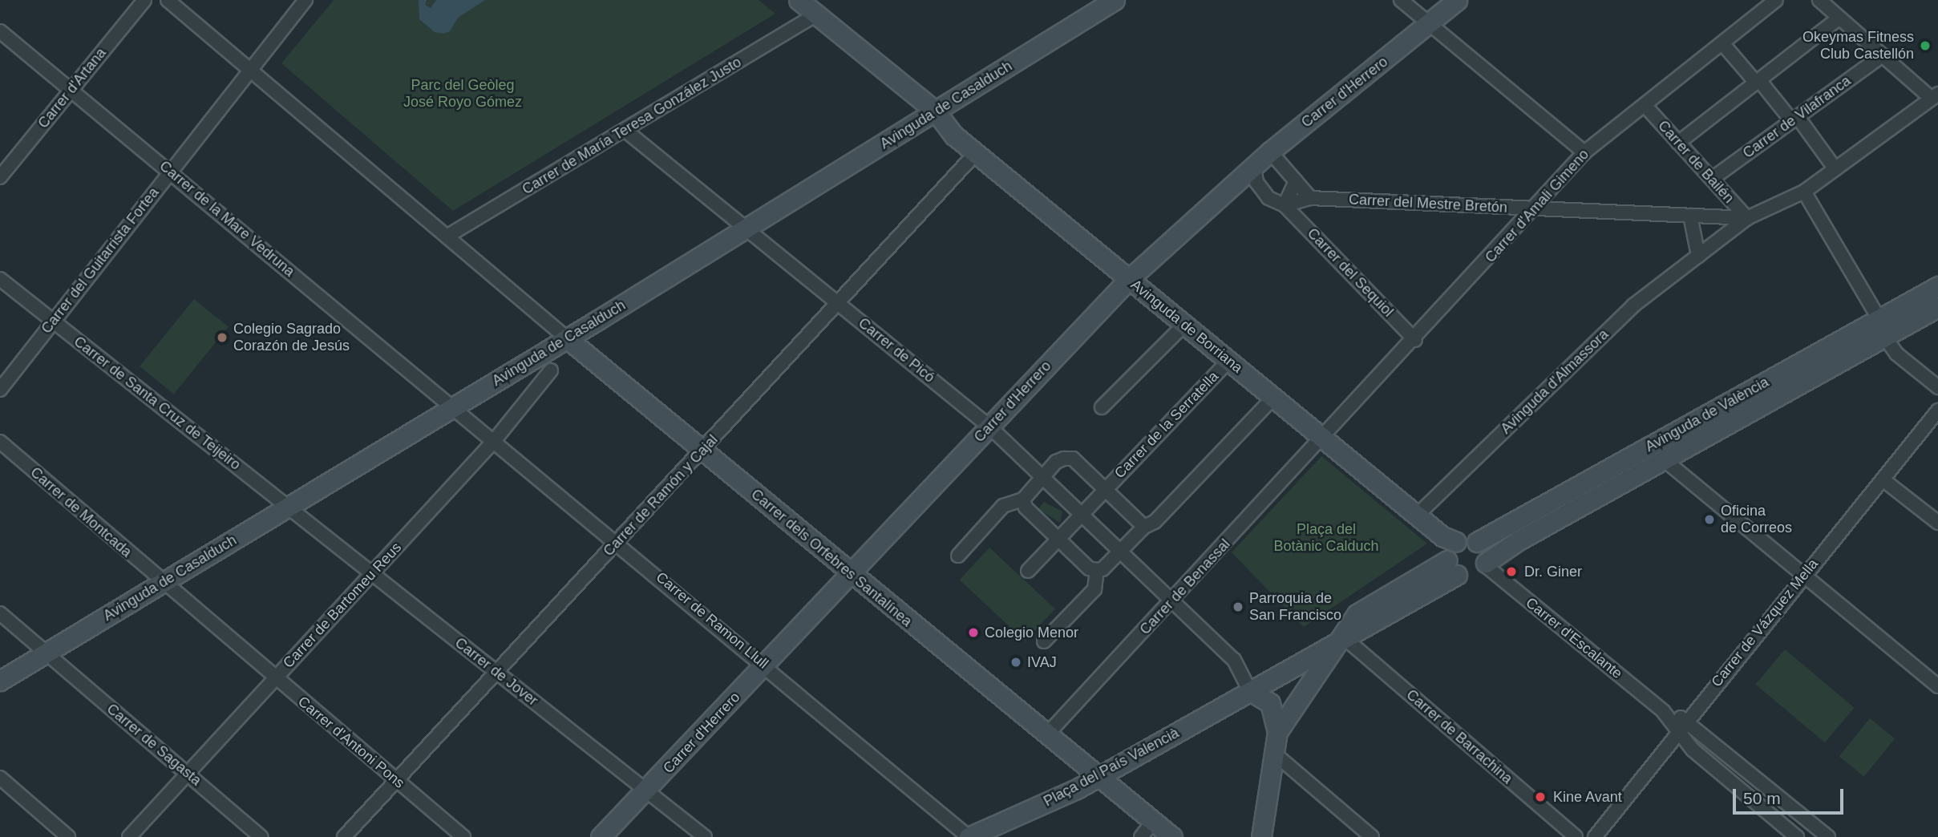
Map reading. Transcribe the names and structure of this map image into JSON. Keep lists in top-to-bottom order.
{
  "streets": {
    "main road": [
      "Carrer d'Herrero",
      "Avinguda de Casalduch",
      "Avinguda de Borriana",
      "Avinguda de València",
      "Carrer dels Orfebres Santalínea",
      "Plaça del País Valencià"
    ],
    "street": [
      "Carrer d'Artana",
      "Carrer de Vilafranca",
      "Carrer de María Teresa González Justo",
      "Carrer de Bailén",
      "Carrer del Mestre Bretón",
      "Carrer d'Amali Gimeno",
      "Carrer de la Mare Vedruna",
      "Carrer del Guitarrista Fortea",
      "Carrer del Sequiol",
      "Carrer de Picó",
      "Avinguda d'Almassora",
      "Carrer de Santa Cruz de Teijeiro",
      "Carrer de la Serratella",
      "Carrer de Ramón y Cajal",
      "Carrer de Montcada",
      "Carrer de Benassal",
      "Carrer de Bartomeu Reus",
      "Carrer de Ramon Llull",
      "Carrer de Vázquez Mella",
      "Carrer d'Escalante",
      "Carrer de Jover",
      "Carrer de Barrachina",
      "Carrer d'Antoni Pons",
      "Carrer de Sagasta"
    ]
  },
  "crossings": [
    ["Carrer d'Artana", "Carrer de la Mare Vedruna"],
    ["Carrer d'Herrero", "Avinguda de Borriana"],
    ["Carrer d'Herrero", "Carrer de Picó"],
    ["Carrer d'Herrero", "Carrer dels Orfebres Santalínea"],
    ["Carrer d'Herrero", "Carrer de Ramon Llull"],
    ["Carrer d'Herrero", "Carrer de Jover"],
    ["Avinguda de Casalduch", "Carrer de la Mare Vedruna"],
    ["Avinguda de Casalduch", "Avinguda de Borriana"],
    ["Avinguda de Casalduch", "Carrer de Picó"],
    ["Avinguda de Casalduch", "Carrer de Santa Cruz de Teijeiro"],
    ["Avinguda de Casalduch", "Carrer de Montcada"],
    ["Avinguda de Casalduch", "Carrer dels Orfebres Santalínea"],
    ["Avinguda de Casalduch", "Carrer de Ramon Llull"],
    ["Avinguda de Casalduch", "Carrer de Jover"],
    ["Avinguda de Casalduch", "Carrer d'Antoni Pons"],
    ["Avinguda de Casalduch", "Carrer de Sagasta"],
    ["Carrer de Vilafranca", "Carrer de Bailén"],
    ["Carrer de María Teresa González Justo", "Avinguda de Borriana"],
    ["Carrer de María Teresa González Justo", "Carrer de Picó"],
    ["Carrer de Bailén", "Carrer del Mestre Bretón"],
    ["Carrer de Bailén", "Carrer d'Amali Gimeno"],
    ["Carrer de Bailén", "Avinguda d'Almassora"],
    ["Carrer del Mestre Bretón", "Carrer d'Amali Gimeno"],
    ["Carrer del Mestre Bretón", "Carrer del Sequiol"],
    ["Carrer del Mestre Bretón", "Avinguda d'Almassora"],
    ["Carrer d'Amali Gimeno", "Carrer del Sequiol"],
    ["Carrer d'Amali Gimeno", "Avinguda de Borriana"],
    ["Carrer d'Amali Gimeno", "Carrer de Benassal"],
    ["Carrer de la Mare Vedruna", "Carrer del Guitarrista Fortea"],
    ["Carrer de la Mare Vedruna", "Carrer de Ramon Llull"],
    ["Carrer del Guitarrista Fortea", "Carrer de Santa Cruz de Teijeiro"],
    ["Avinguda de Borriana", "Avinguda d'Almassora"],
    ["Avinguda de Borriana", "Avinguda de València"],
    ["Avinguda de Borriana", "Carrer de la Serratella"],
    ["Avinguda de Borriana", "Carrer de Ramón y Cajal"],
    ["Avinguda de Borriana", "Carrer de Benassal"],
    ["Avinguda de Borriana", "Carrer d'Escalante"],
    ["Carrer de Picó", "Carrer de la Serratella"],
    ["Carrer de Picó", "Carrer de Ramón y Cajal"],
    ["Carrer de Picó", "Carrer de Benassal"],
    ["Carrer de Picó", "Plaça del País Valencià"],
    ["Carrer de Santa Cruz de Teijeiro", "Carrer de Jover"],
    ["Avinguda de València", "Carrer d'Escalante"],
    ["Carrer de Ramón y Cajal", "Carrer dels Orfebres Santalínea"],
    ["Carrer de Ramón y Cajal", "Carrer de Ramon Llull"],
    ["Carrer de Ramón y Cajal", "Carrer de Jover"],
    ["Carrer de Ramón y Cajal", "Carrer d'Antoni Pons"],
    ["Carrer de Montcada", "Carrer d'Antoni Pons"],
    ["Carrer dels Orfebres Santalínea", "Carrer de Benassal"],
    ["Carrer dels Orfebres Santalínea", "Plaça del País Valencià"],
    ["Carrer de Bartomeu Reus", "Carrer de Ramon Llull"],
    ["Carrer de Bartomeu Reus", "Carrer de Jover"],
    ["Carrer de Bartomeu Reus", "Carrer d'Antoni Pons"],
    ["Carrer de Bartomeu Reus", "Carrer de Sagasta"],
    ["Carrer de Ramon Llull", "Plaça del País Valencià"],
    ["Carrer de Vázquez Mella", "Carrer d'Escalante"]
  ],
  "parks": ["Parc del Geòleg José Royo Gómez", "Plaça del Botànic Calduch"],
  "places": [
    "Okeymas Fitness Club Castellón",
    "Colegio Sagrado Corazón de Jesús",
    "Oficina de Correos",
    "Dr. Giner",
    "Parroquia de San Francisco",
    "Colegio Menor",
    "IVAJ",
    "Kine Avant"
  ],
  "scale_bar": "50 m"
}
